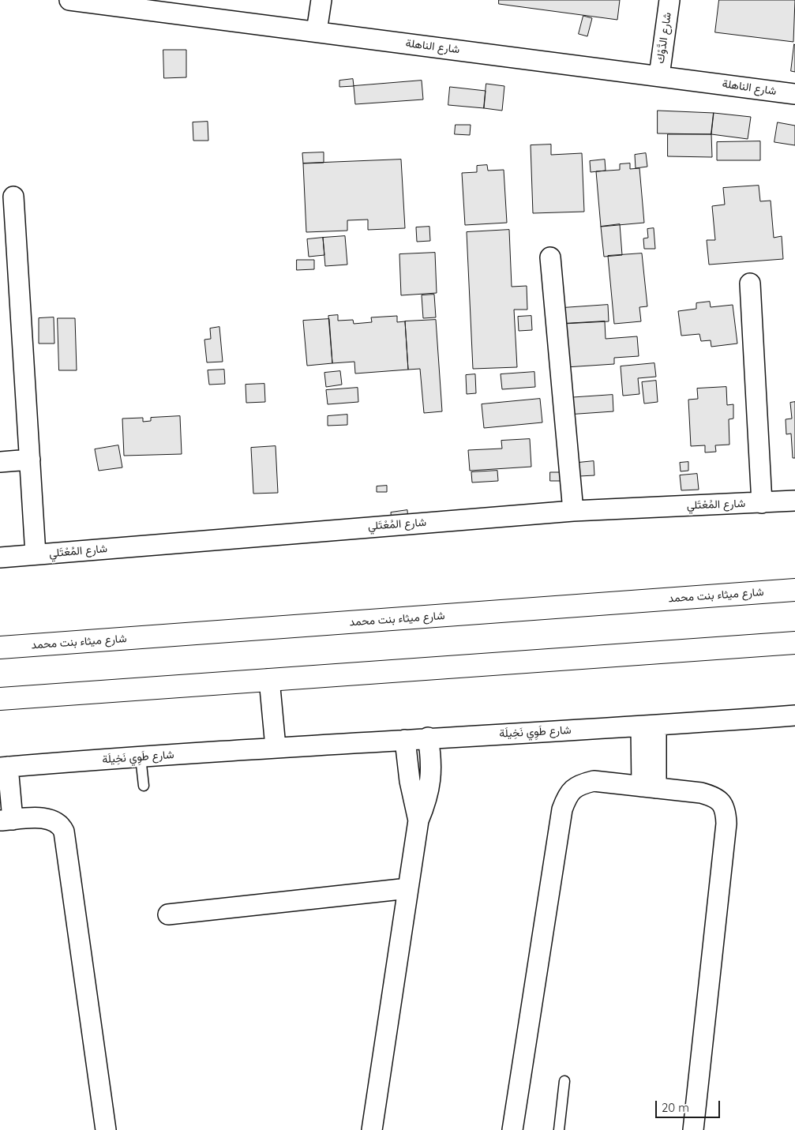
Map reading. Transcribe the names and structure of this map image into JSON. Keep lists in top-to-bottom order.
{
  "streets": {
    "main road": ["شارع ميثاء بنت محمد"],
    "street": [
      "شارع الدَّوْك",
      "شارع الناهلة",
      "شارع المُعْتَلي",
      "شارع طَوِي نَخِيلَة"
    ]
  },
  "crossings": [
    ["شارع الدَّوْك", "شارع الناهلة"]
  ],
  "scale_bar": "20 m"
}
